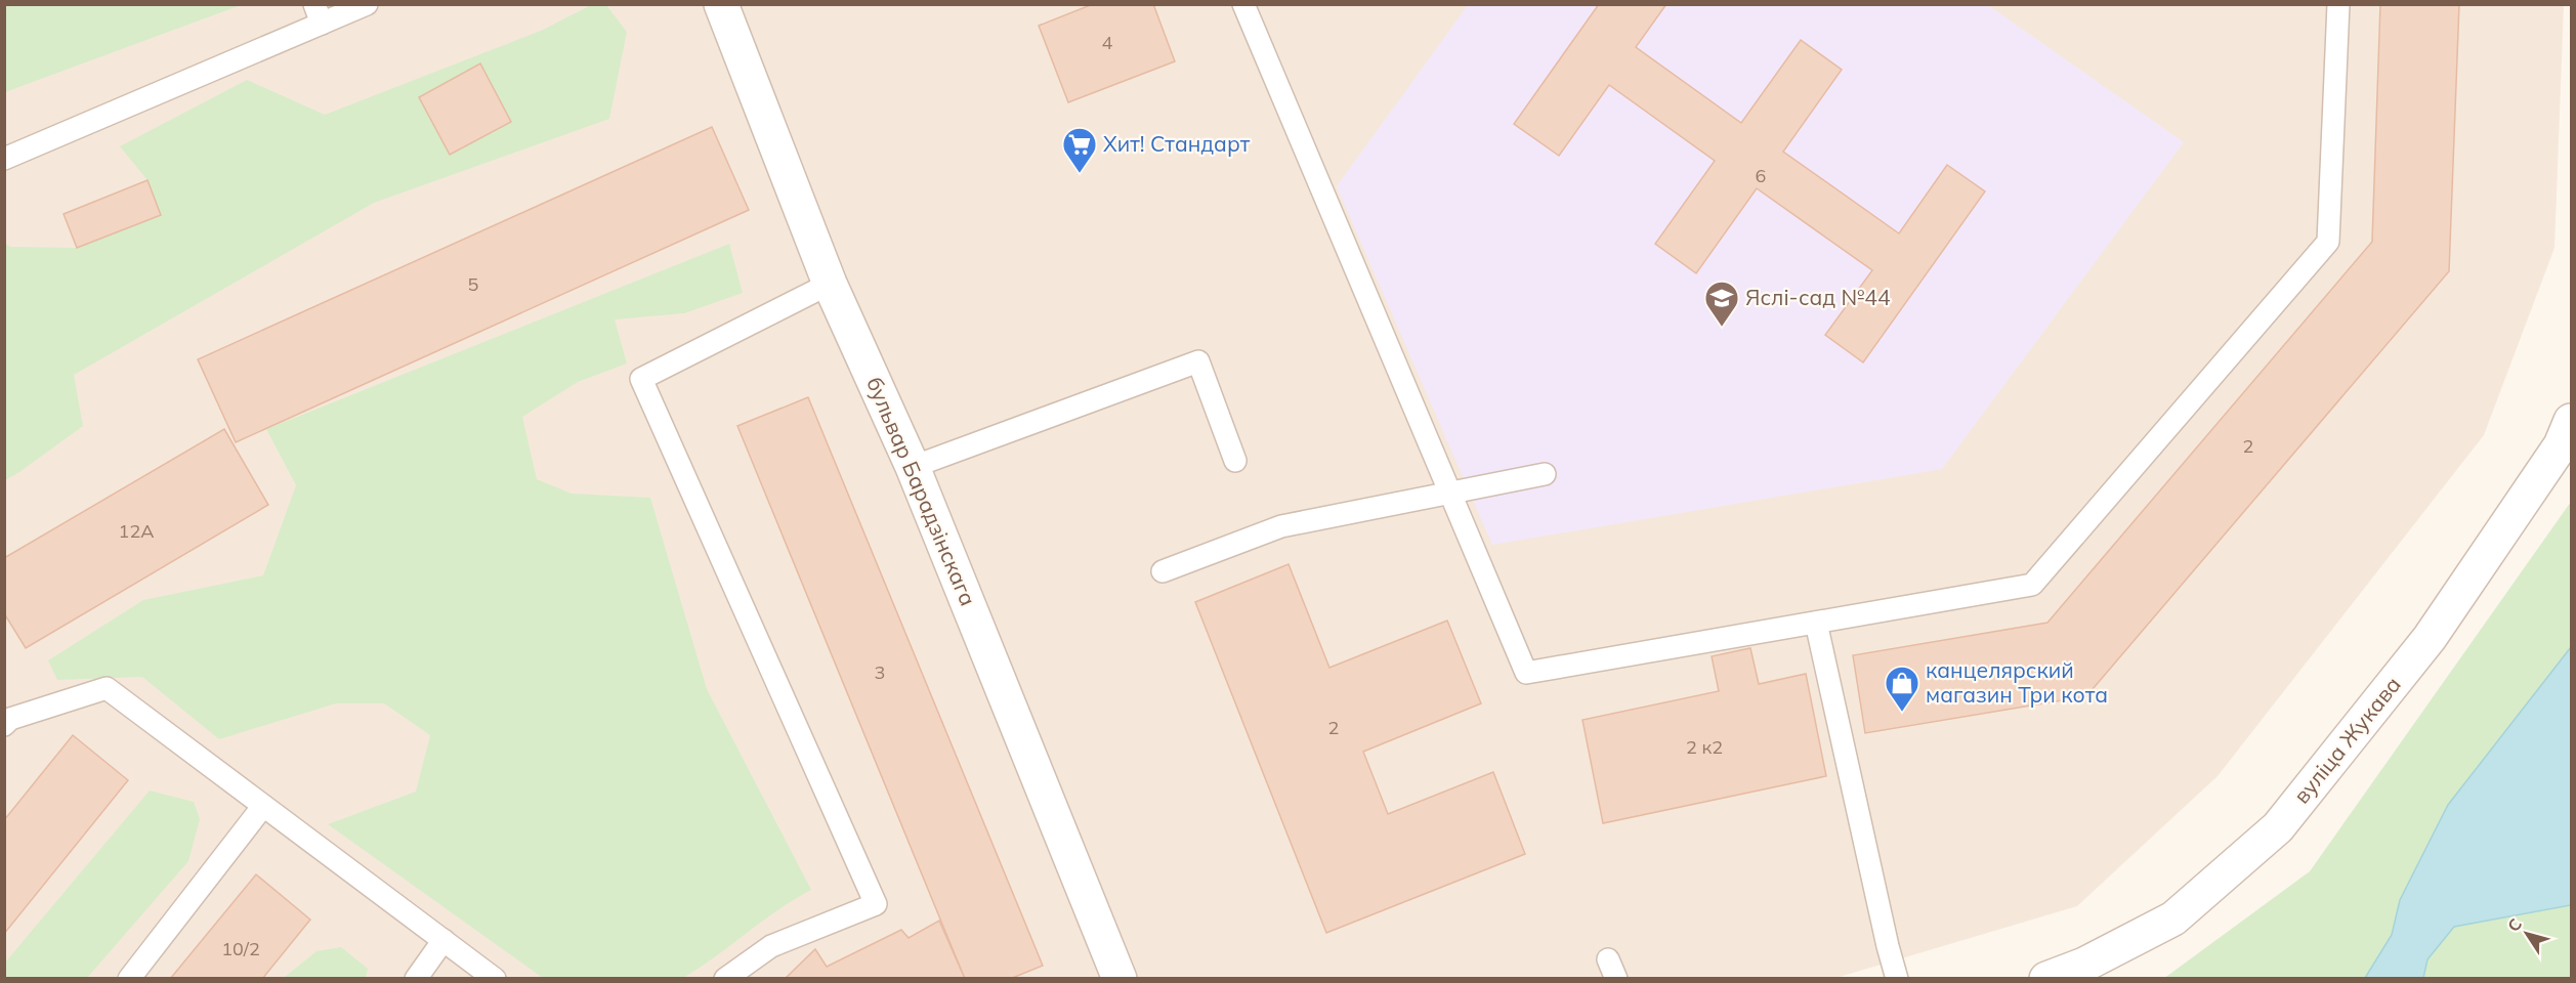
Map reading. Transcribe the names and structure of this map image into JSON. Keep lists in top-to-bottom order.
{
  "streets": {
    "street": ["бульвар Барадзінскага", "вуліца Жукава"]
  },
  "places": {
    "supermarket": ["Хит! Стандарт"],
    "school or university": ["Яслі-сад №44"],
    "shop": ["канцелярский магазин Три кота"]
  },
  "house_numbers": [
    "4",
    "6",
    "5",
    "2",
    "12А",
    "3",
    "2",
    "2 к2",
    "10/2"
  ],
  "north": "top left"
}
